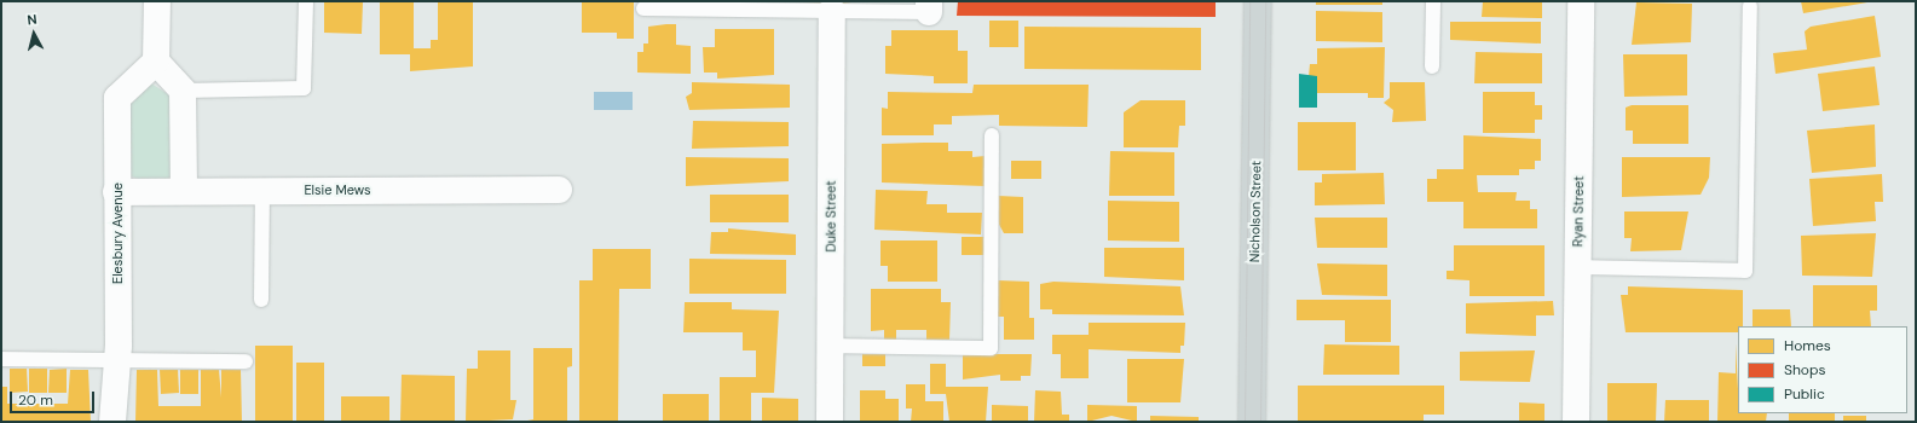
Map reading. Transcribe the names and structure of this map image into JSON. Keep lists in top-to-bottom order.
{
  "streets": {
    "main road": ["Nicholson Street"],
    "street": [
      "Elsie Mews",
      "Ryan Street",
      "Duke Street",
      "Elesbury Avenue"
    ]
  },
  "crossings": [
    ["Elsie Mews", "Elesbury Avenue"]
  ],
  "legend": ["Homes", "Shops", "Public"],
  "scale_bar": "20 m",
  "north": "top"
}
